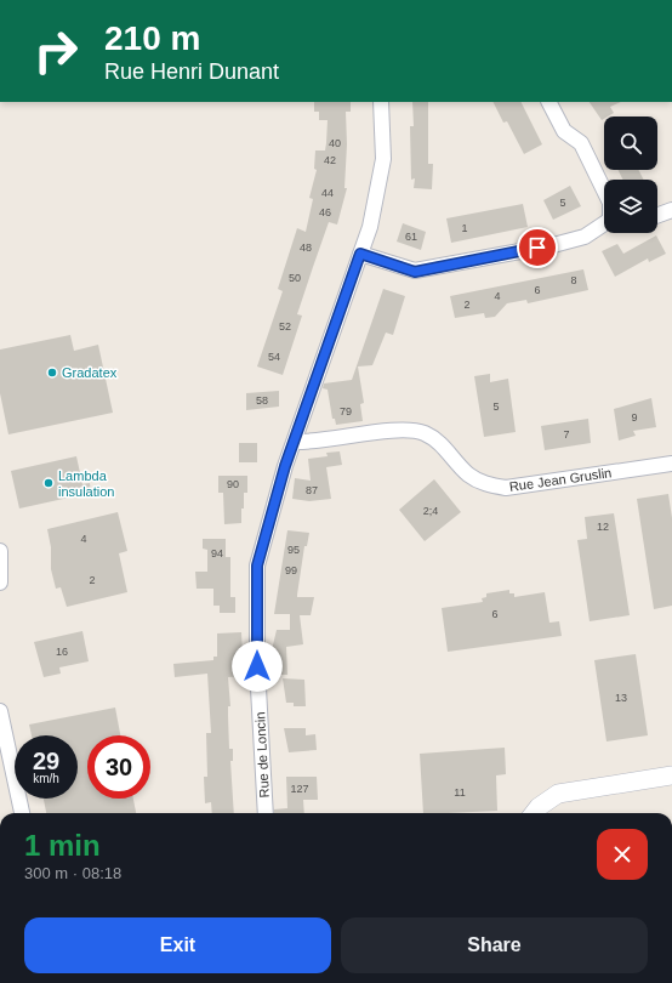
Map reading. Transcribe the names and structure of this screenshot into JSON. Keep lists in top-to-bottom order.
{
  "streets": {
    "street": ["Rue Jean Gruslin", "Rue de Loncin"]
  },
  "crossings": [
    ["Rue Jean Gruslin", "Rue de Loncin"]
  ],
  "places": ["Gradatex", "Lambda insulation"],
  "house_numbers": [
    "40",
    "42",
    "44",
    "5",
    "46",
    "1",
    "61",
    "48",
    "50",
    "8",
    "6",
    "4",
    "2",
    "52",
    "54",
    "58",
    "5",
    "79",
    "9",
    "7",
    "90",
    "87",
    "2;4",
    "12",
    "4",
    "95",
    "94",
    "99",
    "2",
    "6",
    "16",
    "13",
    "127",
    "11"
  ],
  "page": {
    "turn": ["210 m", "Rue Henri Dunant"],
    "speed": "29 km/h",
    "limit": "30",
    "heading": ["1 min", "300 m · 08:18"],
    "buttons": ["Exit", "Share"]
  }
}
